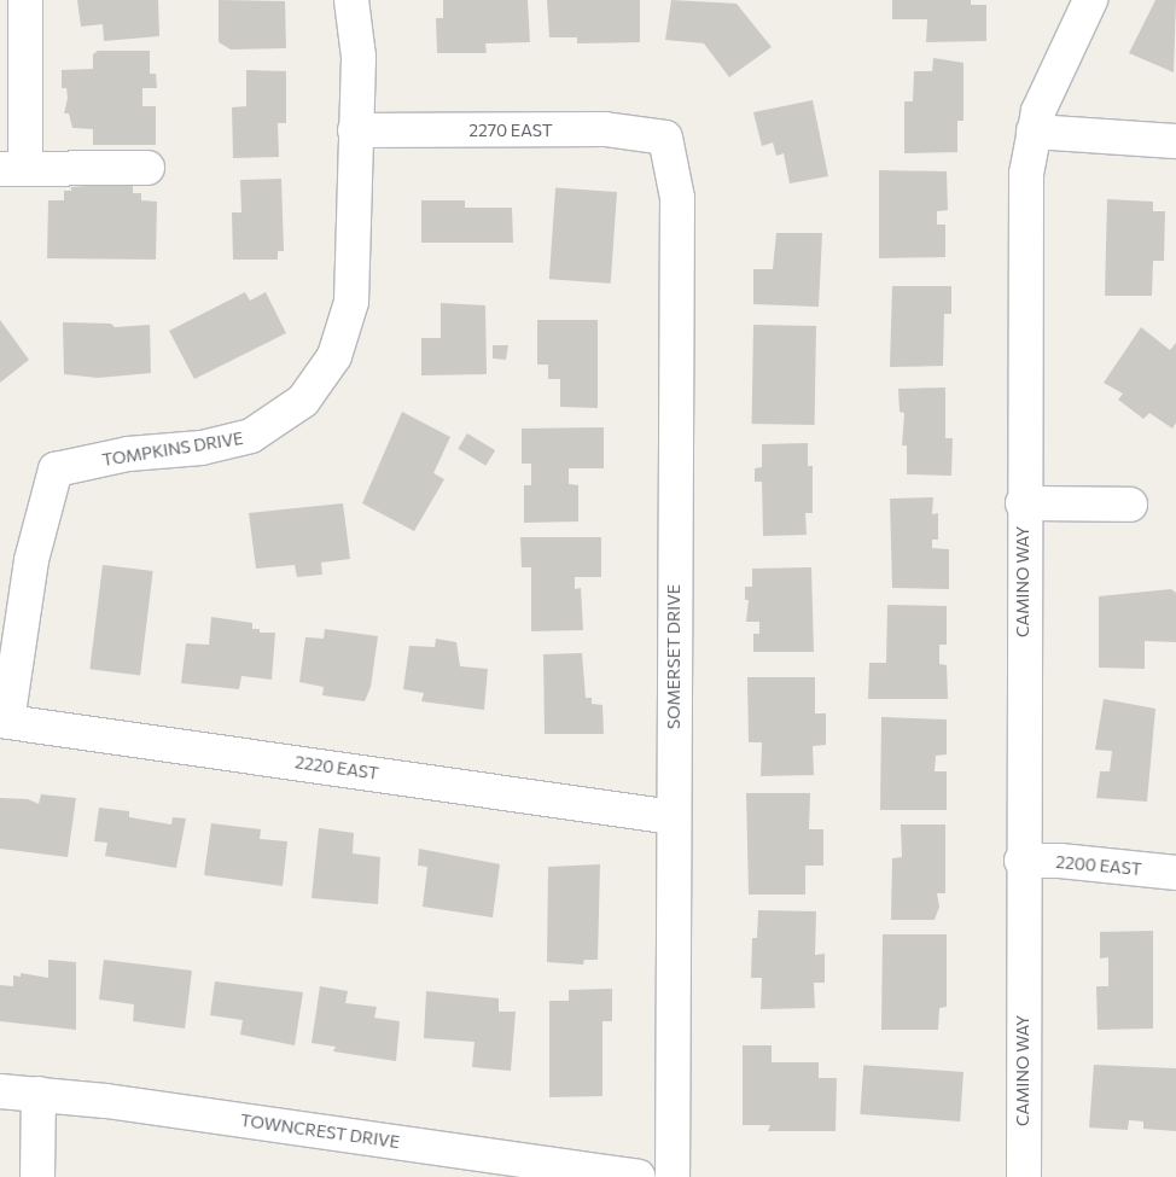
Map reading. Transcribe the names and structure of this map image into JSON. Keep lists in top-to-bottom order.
{
  "streets": {
    "street": [
      "2270 EAST",
      "TOMPKINS DRIVE",
      "CAMINO WAY",
      "SOMERSET DRIVE",
      "2220 EAST",
      "2200 EAST",
      "TOWNCREST DRIVE"
    ]
  },
  "crossings": [
    ["2270 EAST", "TOMPKINS DRIVE"],
    ["2270 EAST", "SOMERSET DRIVE"],
    ["TOMPKINS DRIVE", "2220 EAST"],
    ["CAMINO WAY", "2200 EAST"],
    ["SOMERSET DRIVE", "2220 EAST"]
  ]
}
